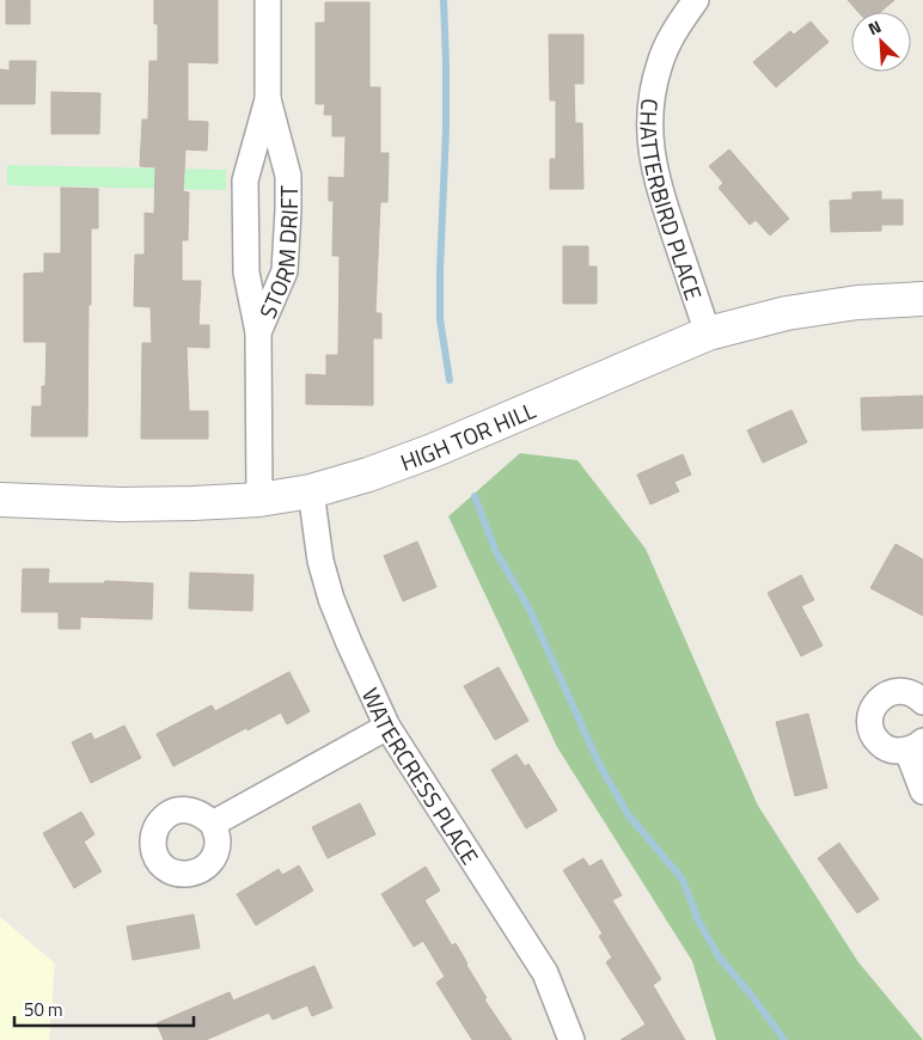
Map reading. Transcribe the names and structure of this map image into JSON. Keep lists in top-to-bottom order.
{
  "streets": {
    "street": [
      "CHATTERBIRD PLACE",
      "STORM DRIFT",
      "HIGH TOR HILL",
      "WATERCRESS PLACE"
    ]
  },
  "crossings": [
    ["CHATTERBIRD PLACE", "HIGH TOR HILL"],
    ["STORM DRIFT", "HIGH TOR HILL"],
    ["HIGH TOR HILL", "WATERCRESS PLACE"]
  ],
  "scale_bar": "50 m",
  "north": "top left"
}
